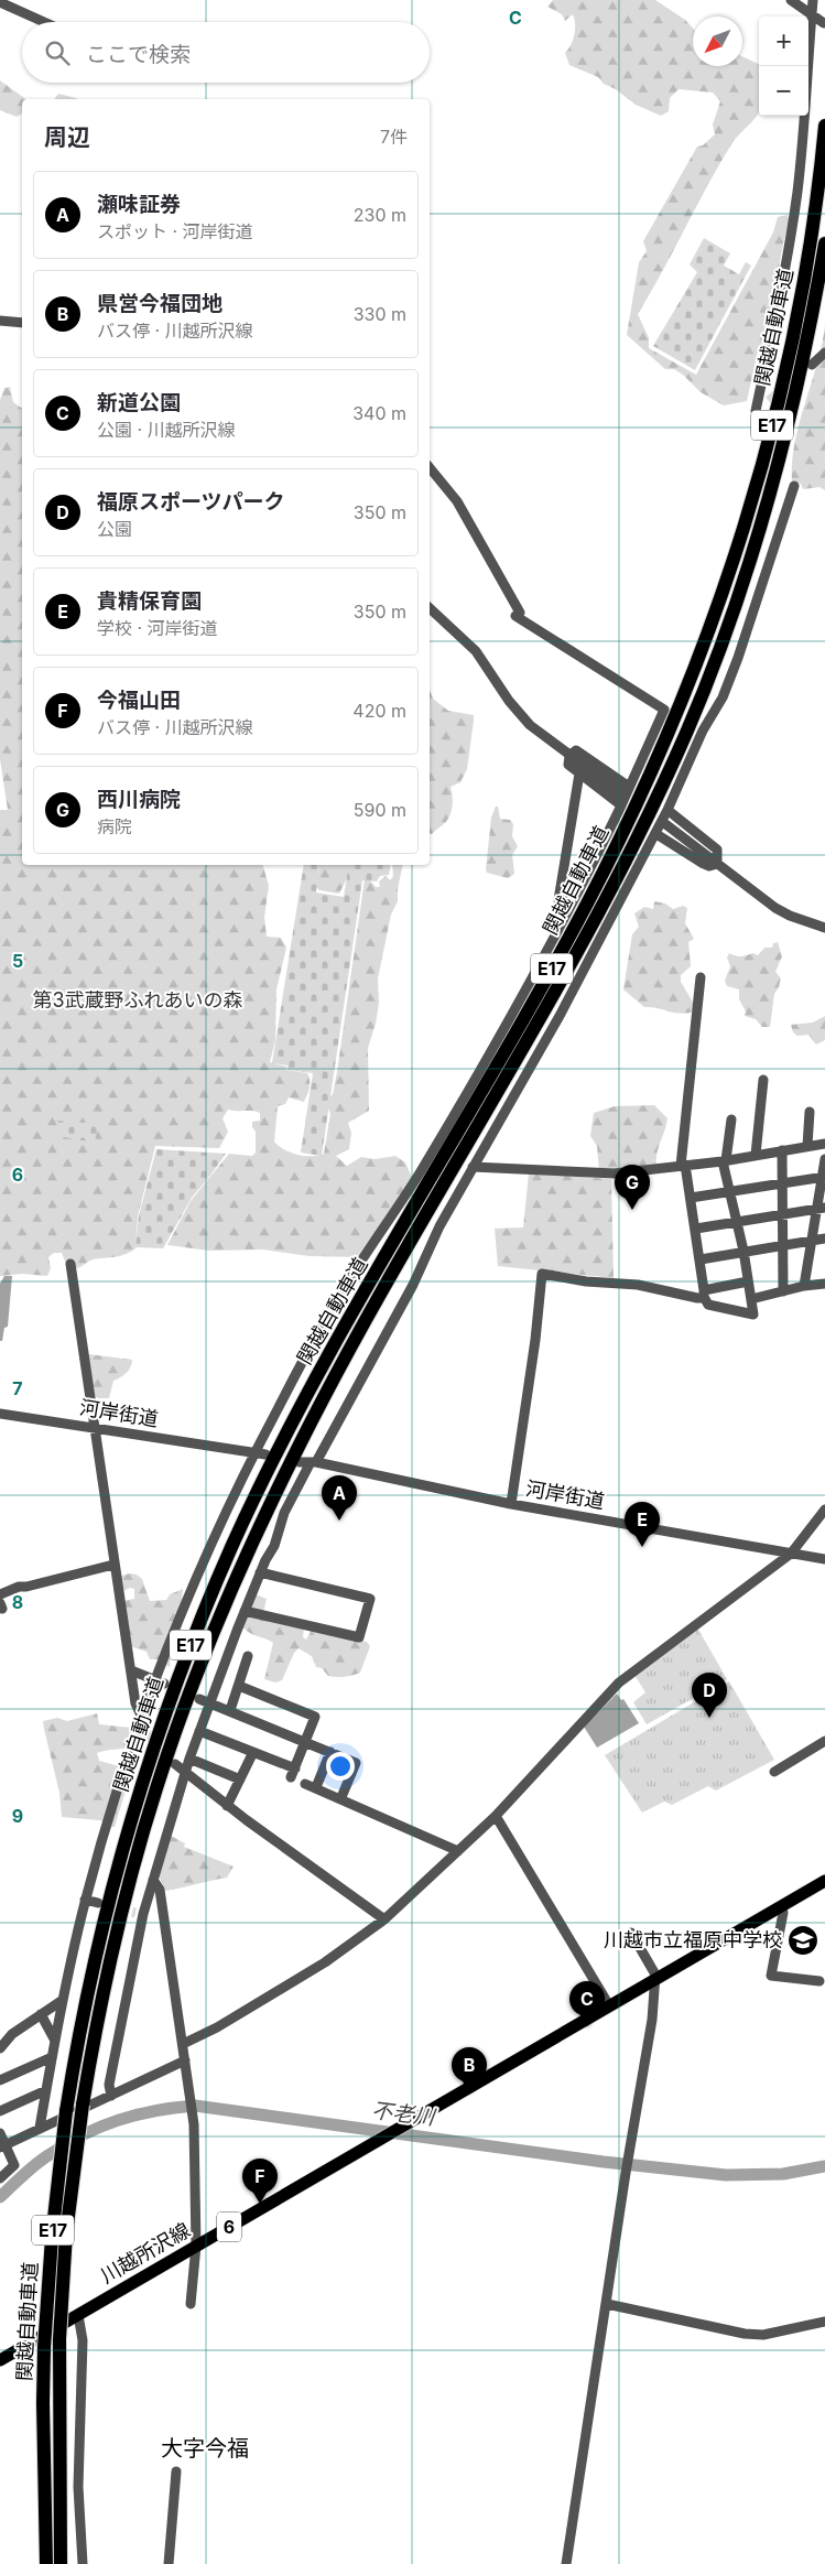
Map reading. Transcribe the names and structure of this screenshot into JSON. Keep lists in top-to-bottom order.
{
  "streets": {
    "highway": ["関越自動車道", "E17"],
    "main road": ["6", "川越所沢線"],
    "street": ["河岸街道"]
  },
  "districts": ["大字今福"],
  "water": ["不老川"],
  "parks": ["第3武蔵野ふれあいの森"],
  "places": {
    "school or university": ["川越市立福原中学校"]
  },
  "north": "bottom left",
  "page": {
    "map_buttons": ["+", "−"],
    "search": "ここで検索",
    "heading": ["周辺", "7件"],
    "list": [
      {
        "mark": "A",
        "name": "瀬味証券",
        "note": "スポット · 河岸街道",
        "value": "230 m"
      },
      {
        "mark": "B",
        "name": "県営今福団地",
        "note": "バス停 · 川越所沢線",
        "value": "330 m"
      },
      {
        "mark": "C",
        "name": "新道公園",
        "note": "公園 · 川越所沢線",
        "value": "340 m"
      },
      {
        "mark": "D",
        "name": "福原スポーツパーク",
        "note": "公園",
        "value": "350 m"
      },
      {
        "mark": "E",
        "name": "貴精保育園",
        "note": "学校 · 河岸街道",
        "value": "350 m"
      },
      {
        "mark": "F",
        "name": "今福山田",
        "note": "バス停 · 川越所沢線",
        "value": "420 m"
      },
      {
        "mark": "G",
        "name": "西川病院",
        "note": "病院",
        "value": "590 m"
      }
    ],
    "pins": [
      "G",
      "A",
      "E",
      "D",
      "C",
      "B",
      "F"
    ]
  },
  "grid": {
    "columns": ["C"],
    "rows": [
      "5",
      "6",
      "7",
      "8",
      "9"
    ]
  }
}
